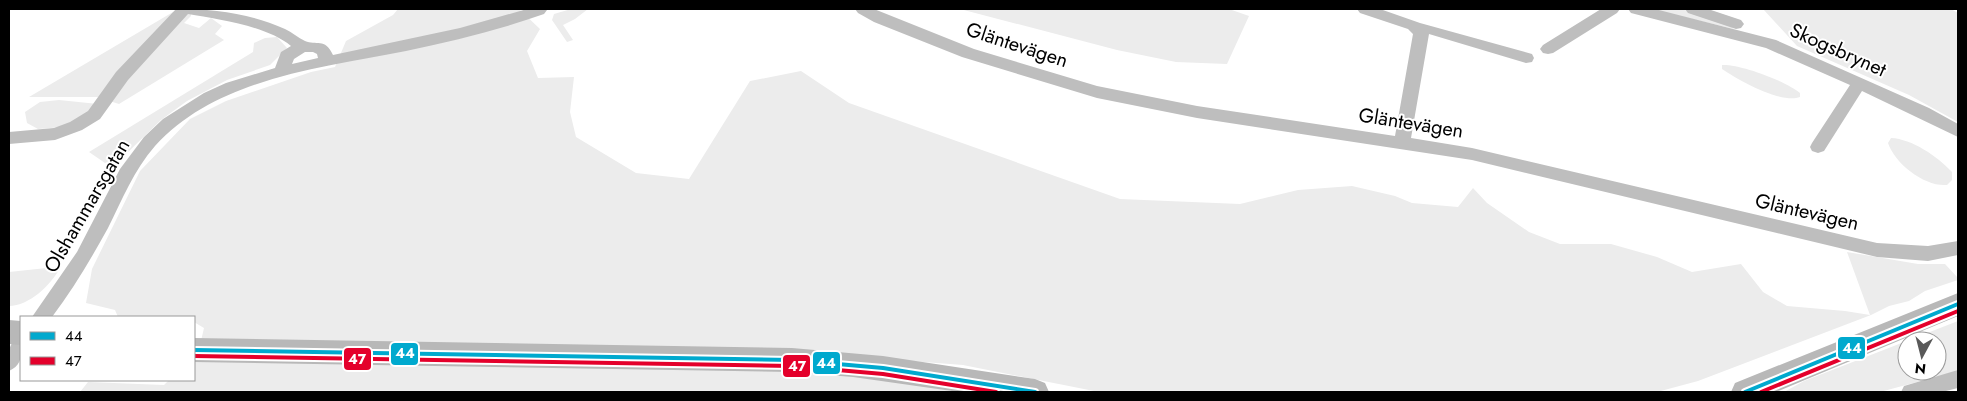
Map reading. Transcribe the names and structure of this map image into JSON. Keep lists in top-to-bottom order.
{
  "streets": {
    "street": ["Gläntevägen", "Skogsbrynet", "Olshammarsgatan"]
  },
  "lines": ["transit line 44", "transit line 47"],
  "legend": ["44", "47"],
  "north": "bottom"
}
